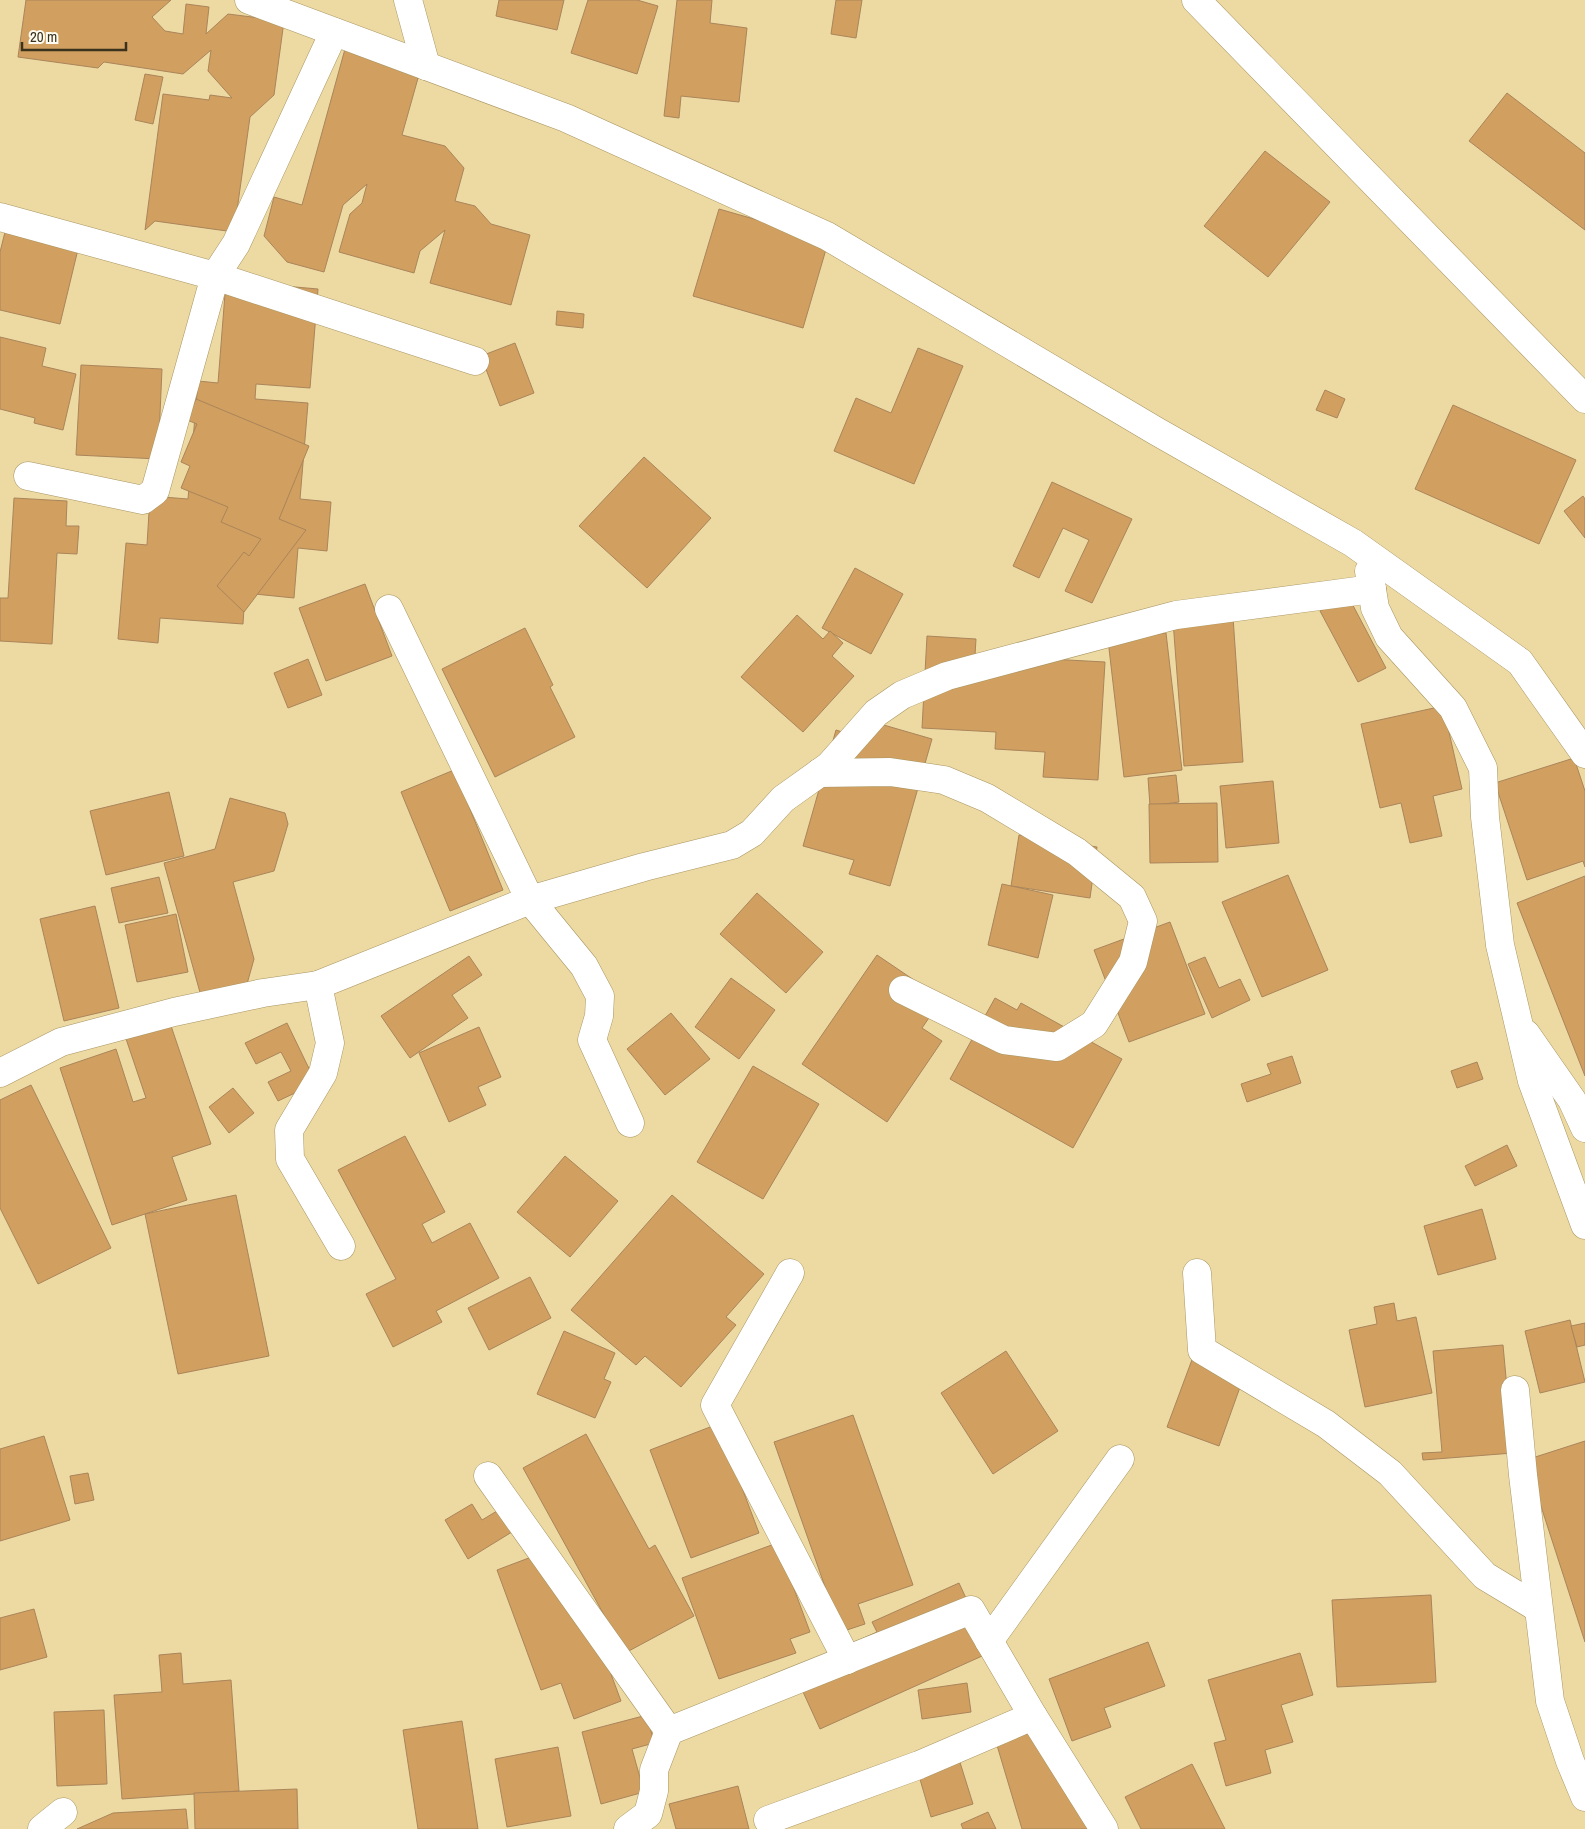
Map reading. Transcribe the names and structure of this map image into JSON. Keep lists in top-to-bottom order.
{
  "scale_bar": "20 m"
}
